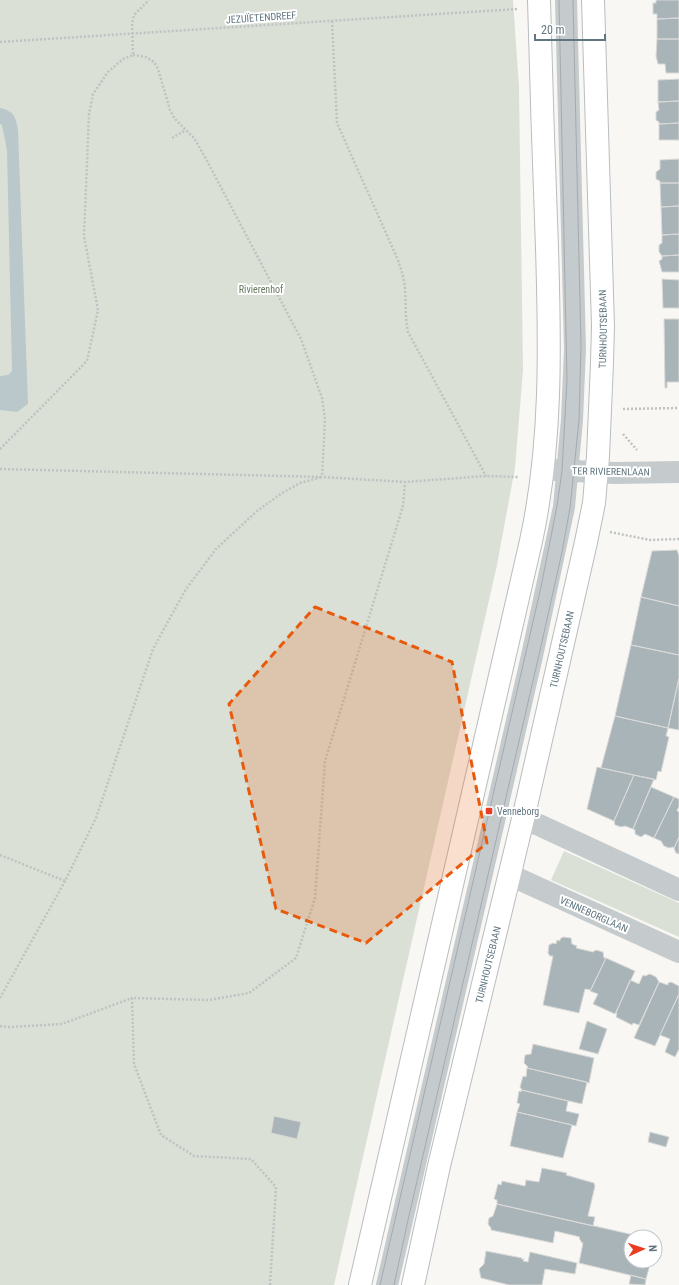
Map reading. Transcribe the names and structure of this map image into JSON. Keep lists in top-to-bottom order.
{
  "streets": {
    "main road": ["TURNHOUTSEBAAN"],
    "street": ["TER RIVIERENLAAN", "VENNEBORGLAAN"],
    "path": ["JEZUÏETENDREEF"]
  },
  "crossings": [
    ["TURNHOUTSEBAAN", "TER RIVIERENLAAN"],
    ["TURNHOUTSEBAAN", "VENNEBORGLAAN"]
  ],
  "parks": ["Rivierenhof"],
  "places": {
    "transit": ["Venneborg"]
  },
  "scale_bar": "20 m",
  "north": "right"
}
